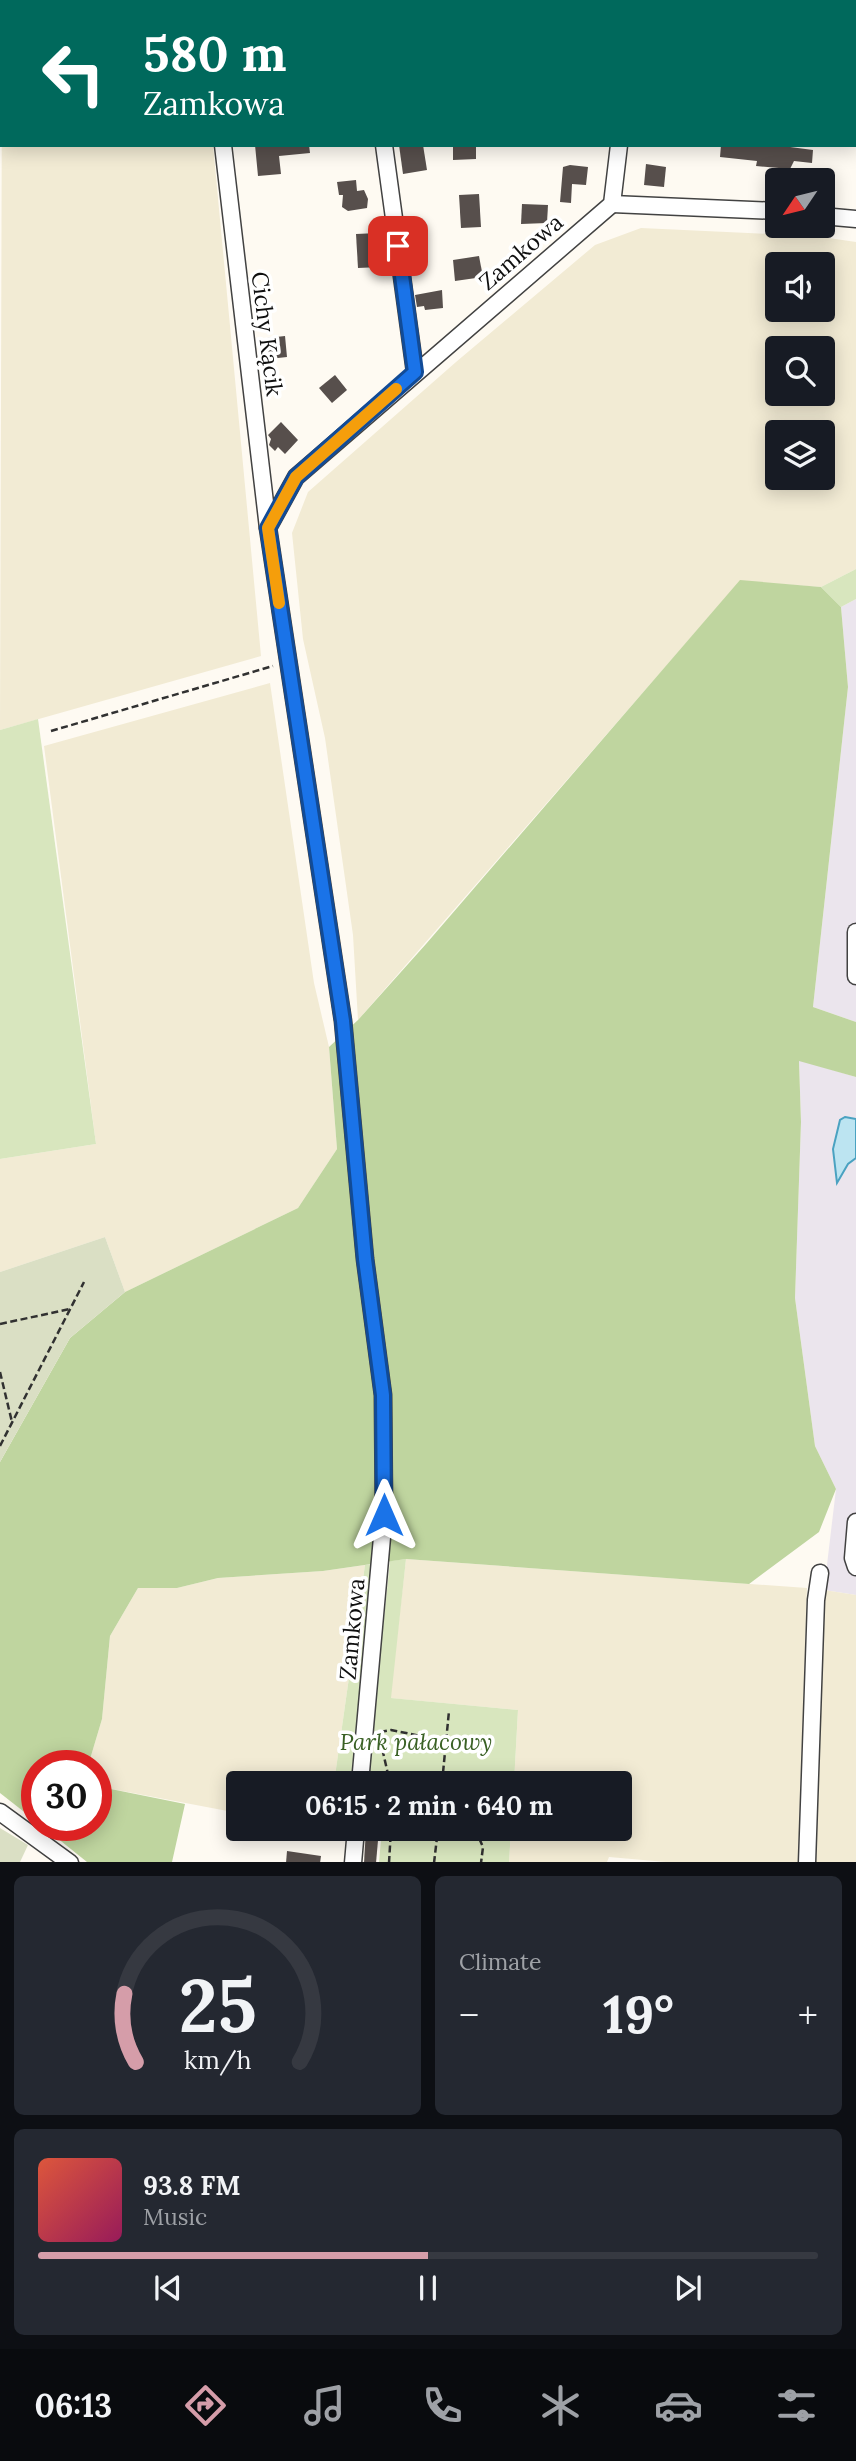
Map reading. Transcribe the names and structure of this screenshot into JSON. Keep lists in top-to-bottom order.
{
  "streets": {
    "street": ["Zamkowa", "Cichy Kącik"]
  },
  "crossings": [
    ["Zamkowa", "Cichy Kącik"]
  ],
  "parks": ["Park pałacowy"],
  "north": "bottom left",
  "page": {
    "turn": ["580 m", "Zamkowa"],
    "limit": "30",
    "trip": "06:15 · 2 min · 640 m",
    "tile": "Climate",
    "heat": ["−", "19°", "+"],
    "song": ["93.8 FM", "Music"],
    "tabs": "06:13",
    "gauge": ["25", "km/h"]
  }
}
